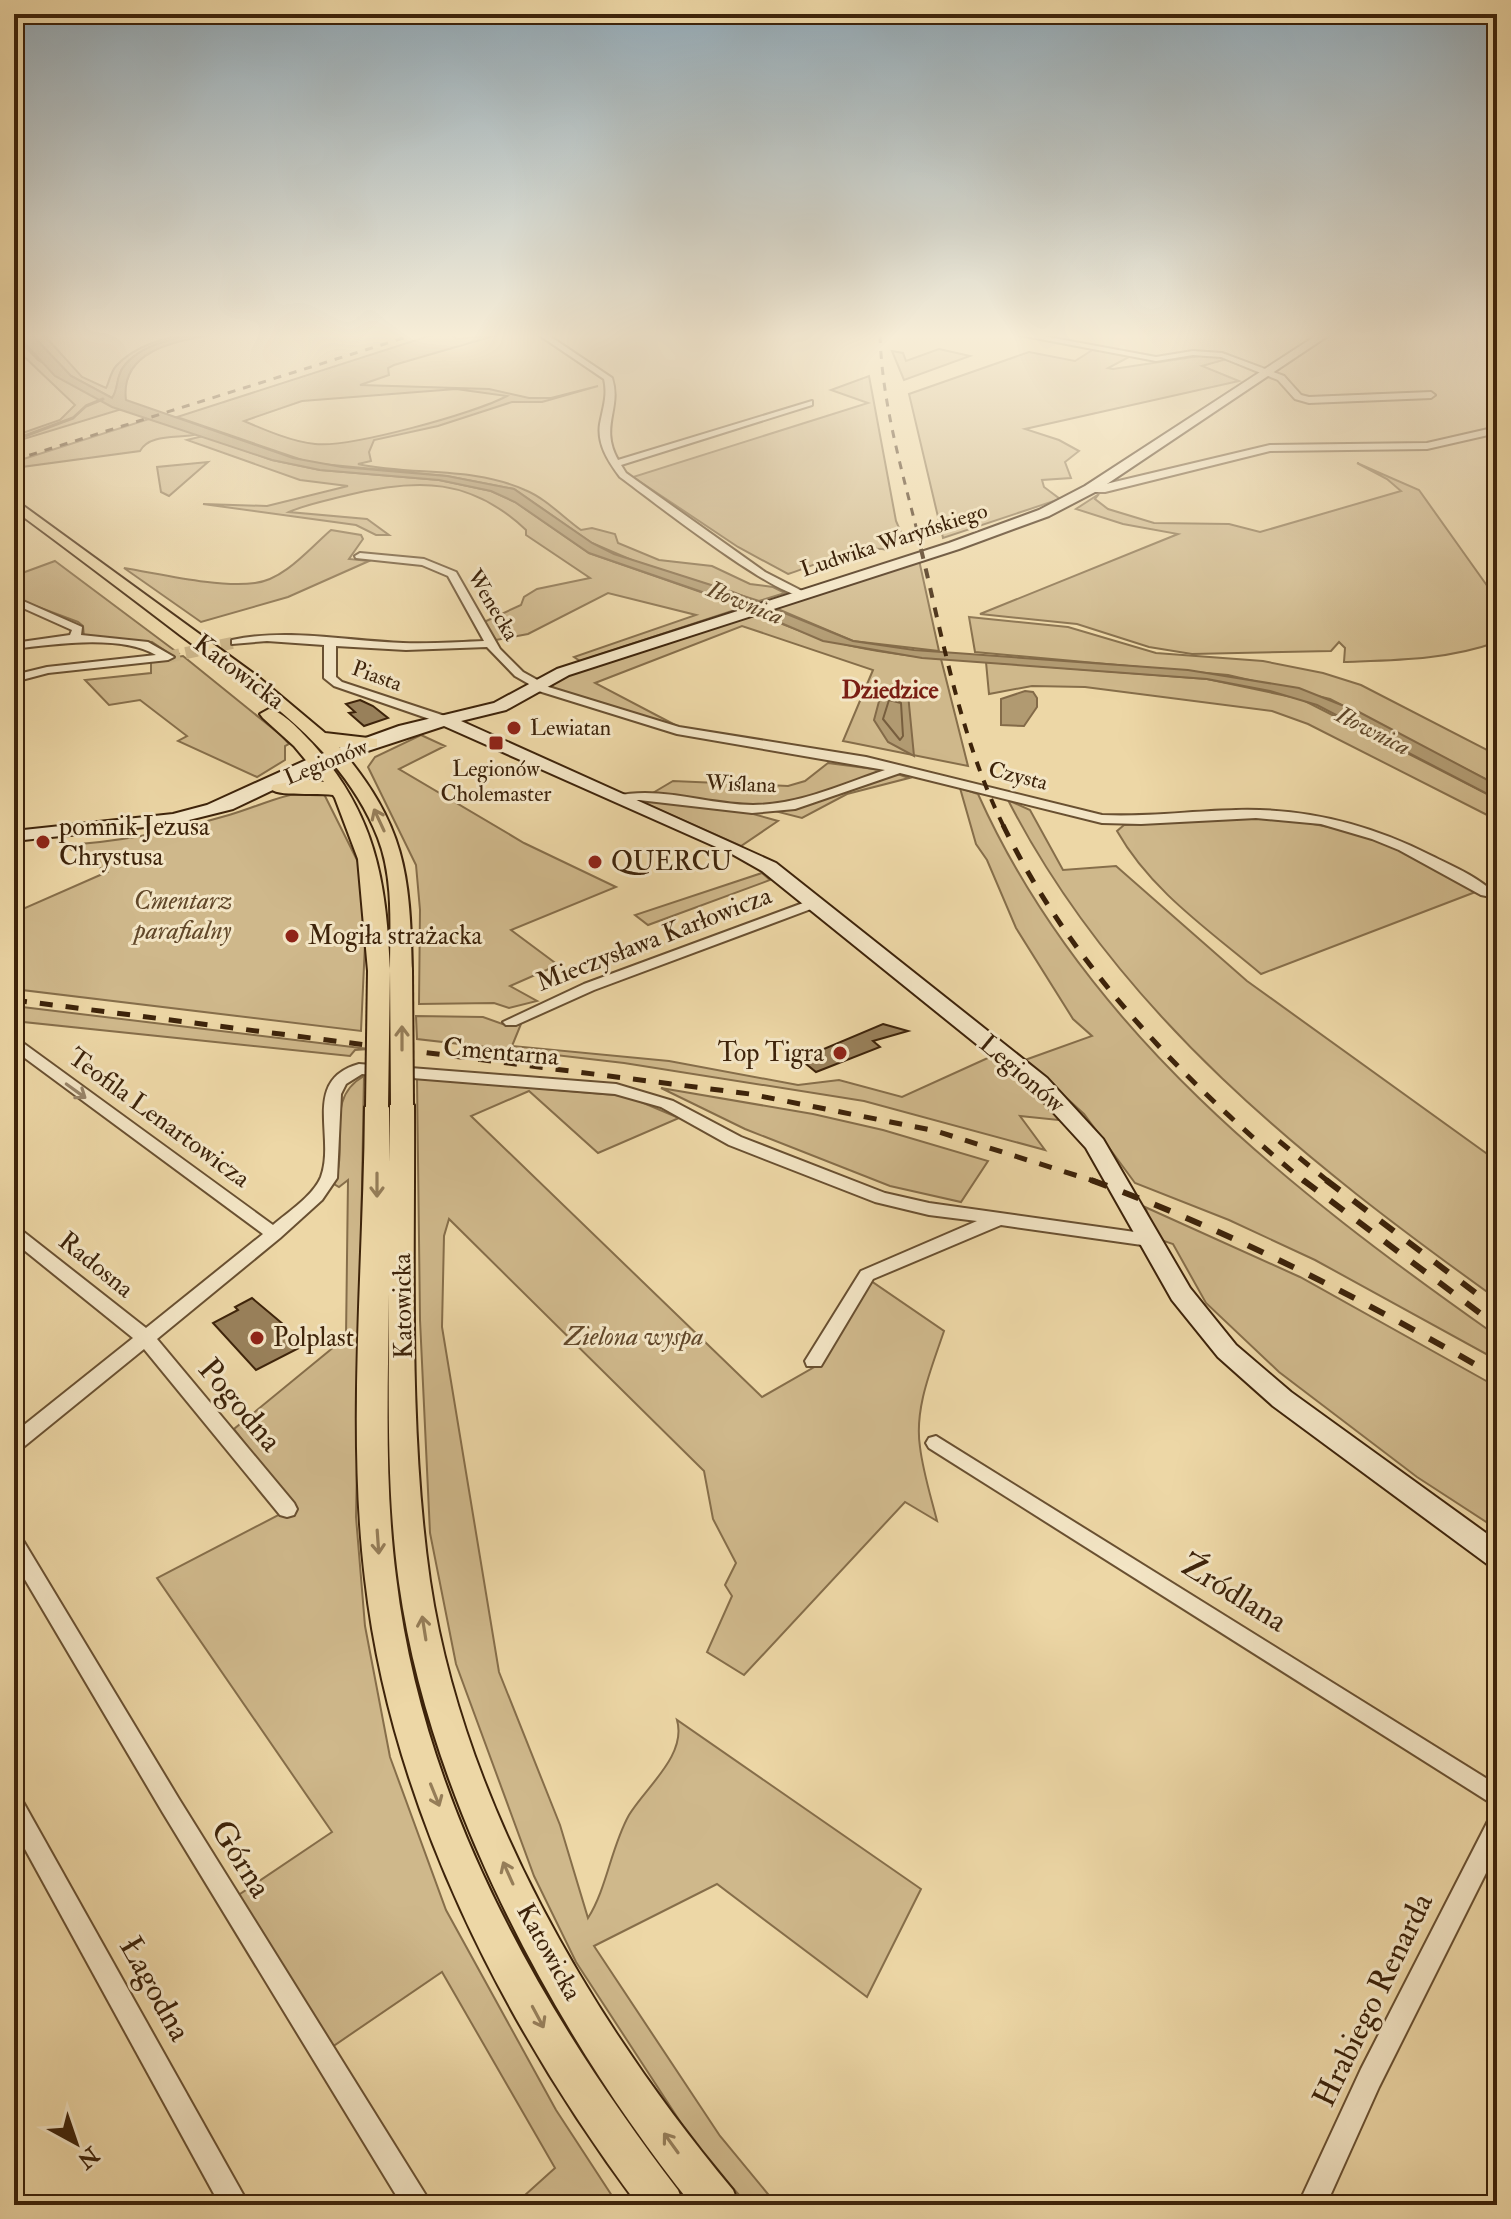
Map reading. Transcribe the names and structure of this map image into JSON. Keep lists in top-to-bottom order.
{
  "streets": {
    "main road": ["Katowicka"],
    "street": [
      "Ludwika Waryńskiego",
      "Wenecka",
      "Piasta",
      "Legionów",
      "Czysta",
      "Wiślana",
      "Mieczysława Karłowicza",
      "Cmentarna",
      "Teofila Lenartowicza",
      "Radosna",
      "Pogodna",
      "Źródlana",
      "Górna",
      "Łagodna",
      "Hrabiego Renarda"
    ]
  },
  "crossings": [
    ["Ludwika Waryńskiego", "Wenecka"],
    ["Ludwika Waryńskiego", "Piasta"],
    ["Ludwika Waryńskiego", "Legionów"],
    ["Ludwika Waryńskiego", "Czysta"],
    ["Wenecka", "Piasta"],
    ["Wenecka", "Czysta"],
    ["Katowicka", "Legionów"],
    ["Piasta", "Legionów"],
    ["Legionów", "Wiślana"],
    ["Legionów", "Mieczysława Karłowicza"],
    ["Legionów", "Cmentarna"],
    ["Czysta", "Wiślana"],
    ["Cmentarna", "Teofila Lenartowicza"],
    ["Cmentarna", "Radosna"],
    ["Cmentarna", "Pogodna"],
    ["Radosna", "Pogodna"]
  ],
  "one_way": ["Teofila Lenartowicza"],
  "districts": ["Dziedzice"],
  "water": ["Iłownica"],
  "parks": ["Cmentarz parafialny", "Zielona wyspa"],
  "places": {
    "other": [
      "Lewiatan",
      "pomnik Jezusa Chrystusa",
      "QUERCU",
      "Mogiła strażacka",
      "Top Tigra",
      "Polplast"
    ],
    "transit": ["Legionów Cholemaster"]
  },
  "north": "bottom right"
}
